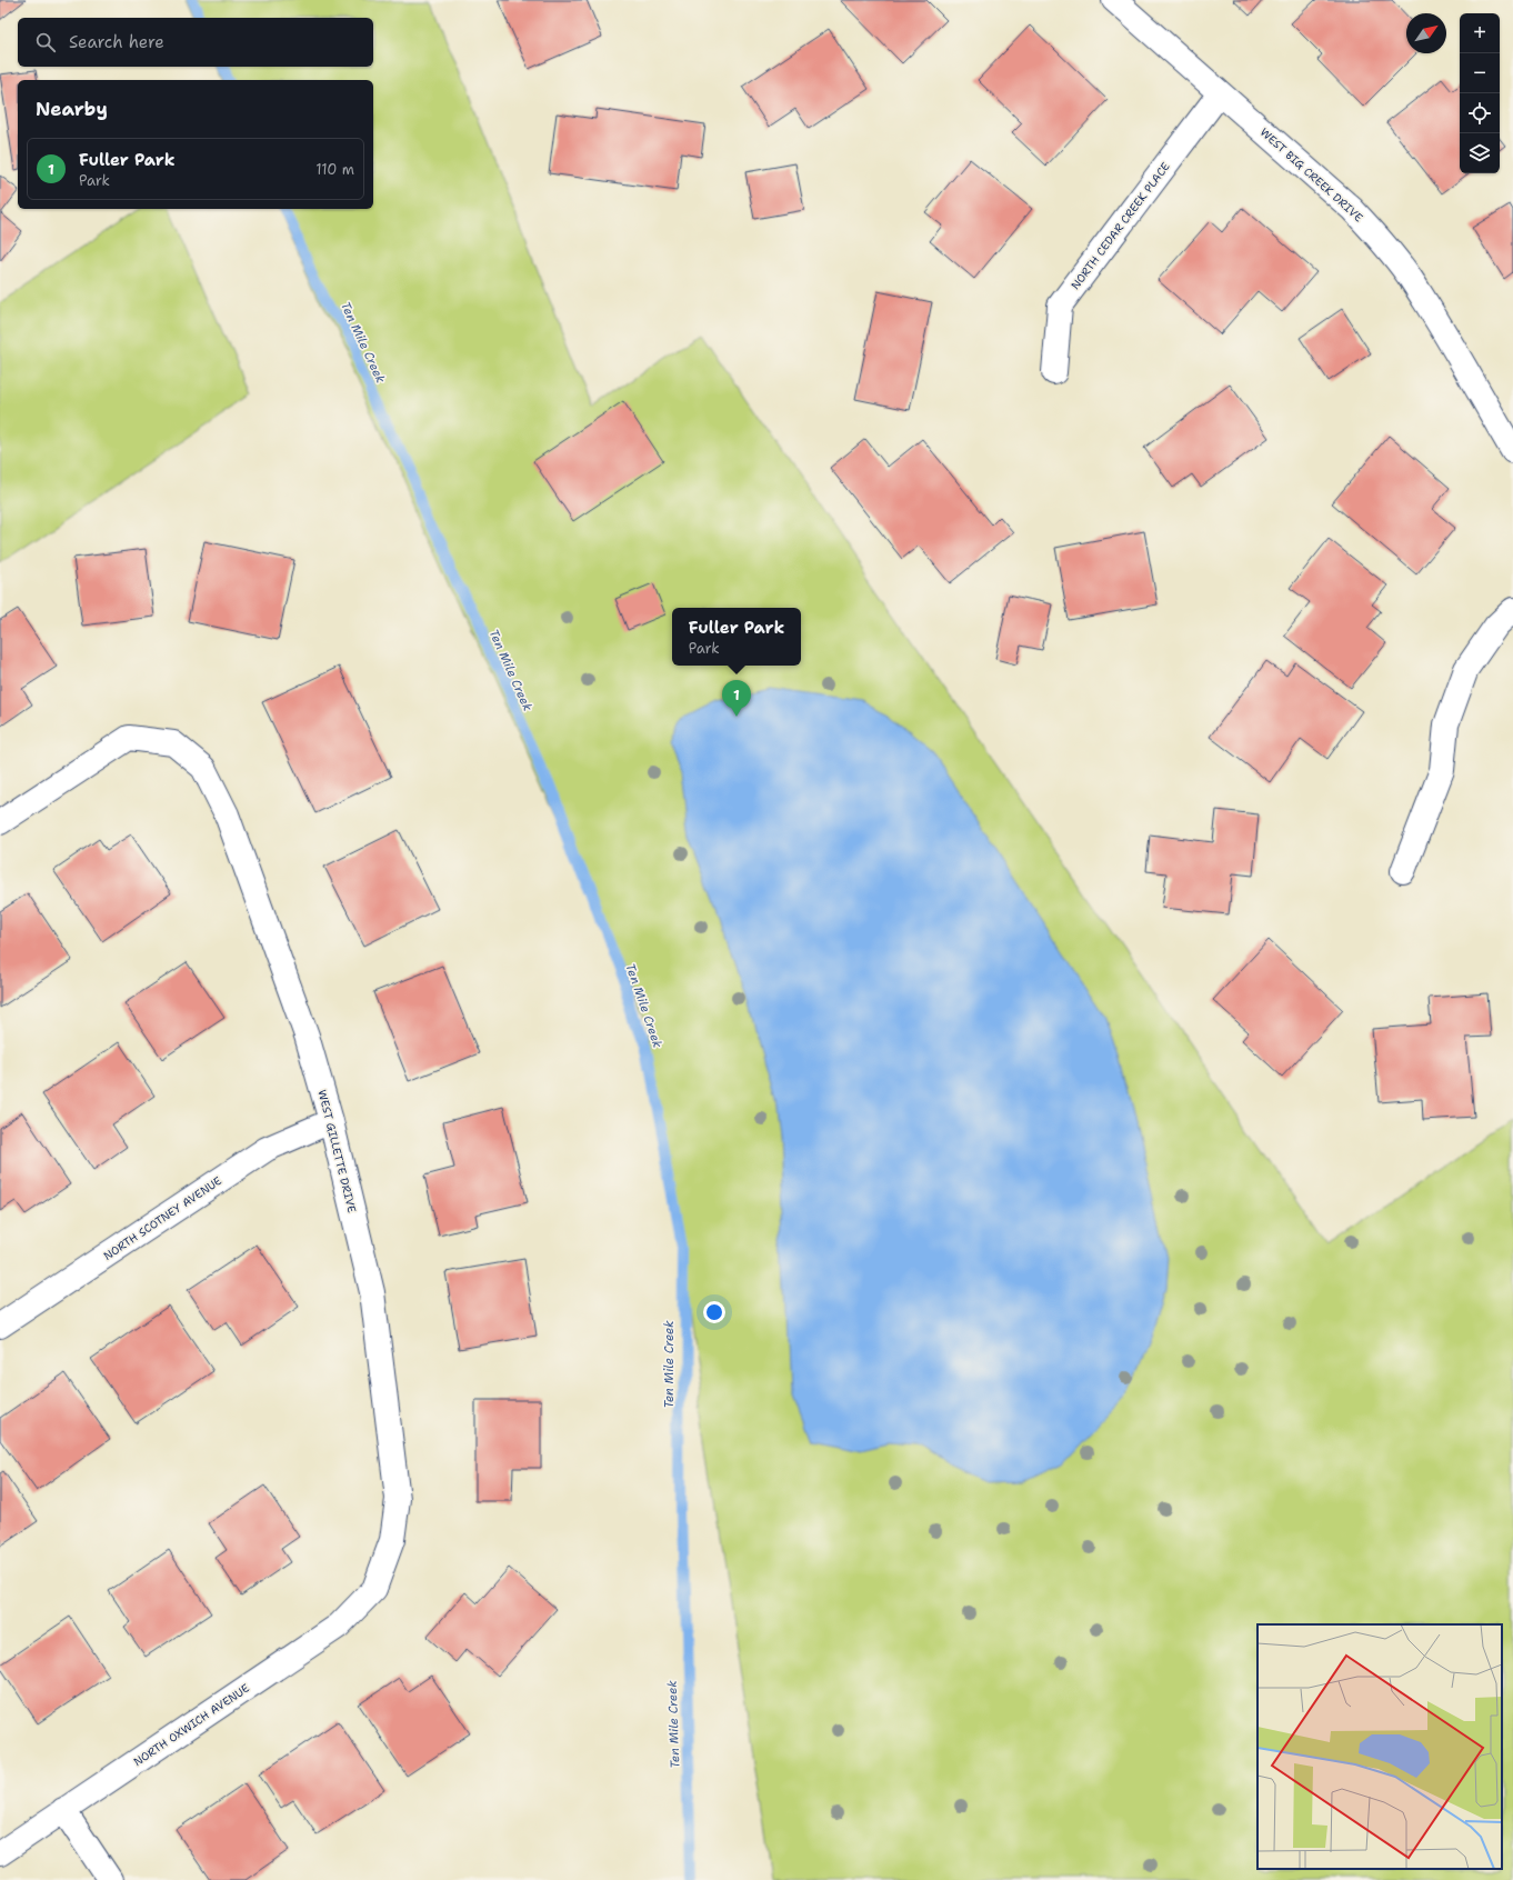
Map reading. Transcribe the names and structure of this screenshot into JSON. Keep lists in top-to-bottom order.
{
  "streets": {
    "street": [
      "WEST BIG CREEK DRIVE",
      "NORTH CEDAR CREEK PLACE",
      "WEST GILLETTE DRIVE",
      "NORTH SCOTNEY AVENUE",
      "NORTH OXWICH AVENUE"
    ]
  },
  "crossings": [
    ["WEST BIG CREEK DRIVE", "NORTH CEDAR CREEK PLACE"],
    ["WEST GILLETTE DRIVE", "NORTH SCOTNEY AVENUE"],
    ["WEST GILLETTE DRIVE", "NORTH OXWICH AVENUE"]
  ],
  "water": ["Ten Mile Creek"],
  "north": "top right",
  "page": {
    "map_buttons": ["+", "−"],
    "search": "Search here",
    "heading": "Nearby",
    "list": [
      {
        "mark": "1",
        "name": "Fuller Park",
        "note": "Park",
        "value": "110 m"
      }
    ],
    "popup": ["Fuller Park", "Park"],
    "pins": "1"
  }
}
